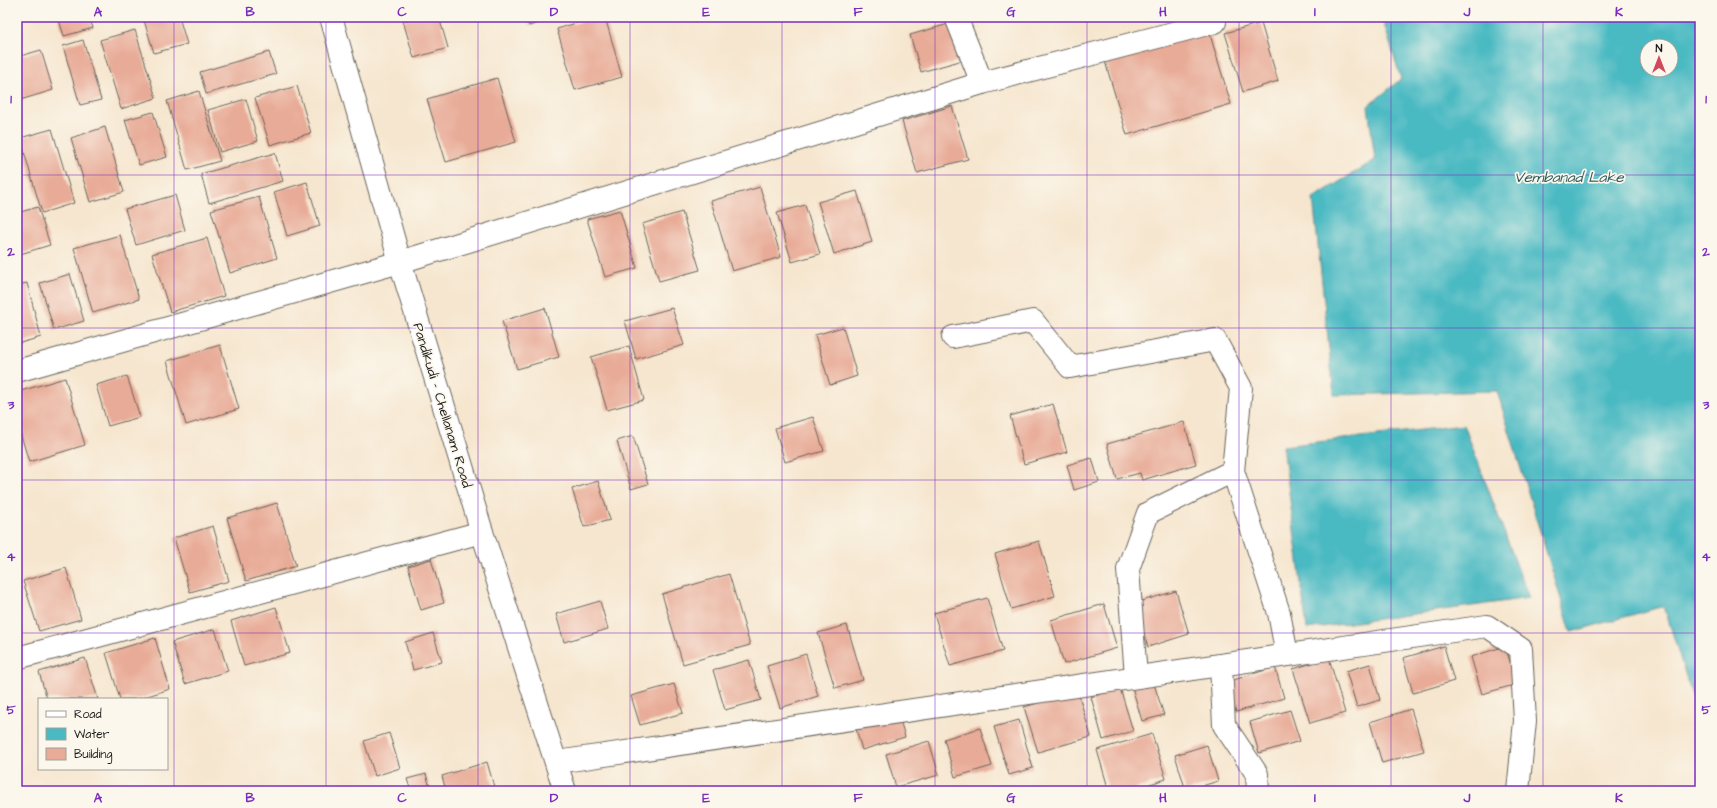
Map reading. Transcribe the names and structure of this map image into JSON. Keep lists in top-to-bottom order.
{
  "streets": {
    "street": ["Pandikudi - Chellanam Road"]
  },
  "water": ["Vembanad Lake"],
  "legend": ["Road", "Water", "Building"],
  "north": "top",
  "grid": {
    "columns": [
      "A",
      "B",
      "C",
      "D",
      "E",
      "F",
      "G",
      "H",
      "I",
      "J",
      "K"
    ],
    "rows": [
      "1",
      "2",
      "3",
      "4",
      "5"
    ]
  }
}
